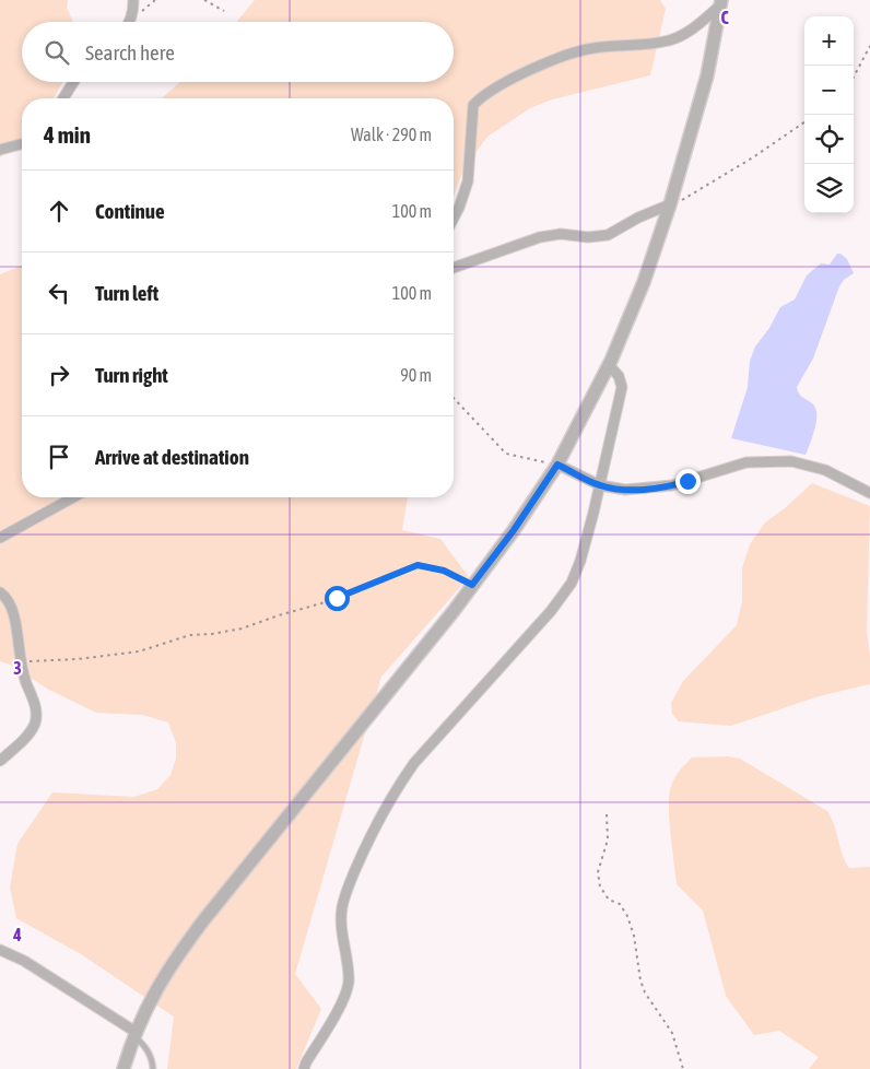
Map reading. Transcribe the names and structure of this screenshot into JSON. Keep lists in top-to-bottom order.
{
  "page": {
    "map_buttons": ["+", "−"],
    "search": "Search here",
    "heading": ["4 min", "Walk · 290 m"],
    "list": [
      ["Continue", "100 m"],
      ["Turn left", "100 m"],
      ["Turn right", "90 m"],
      "Arrive at destination"
    ]
  },
  "grid": {
    "columns": ["C"],
    "rows": ["3", "4"]
  }
}
